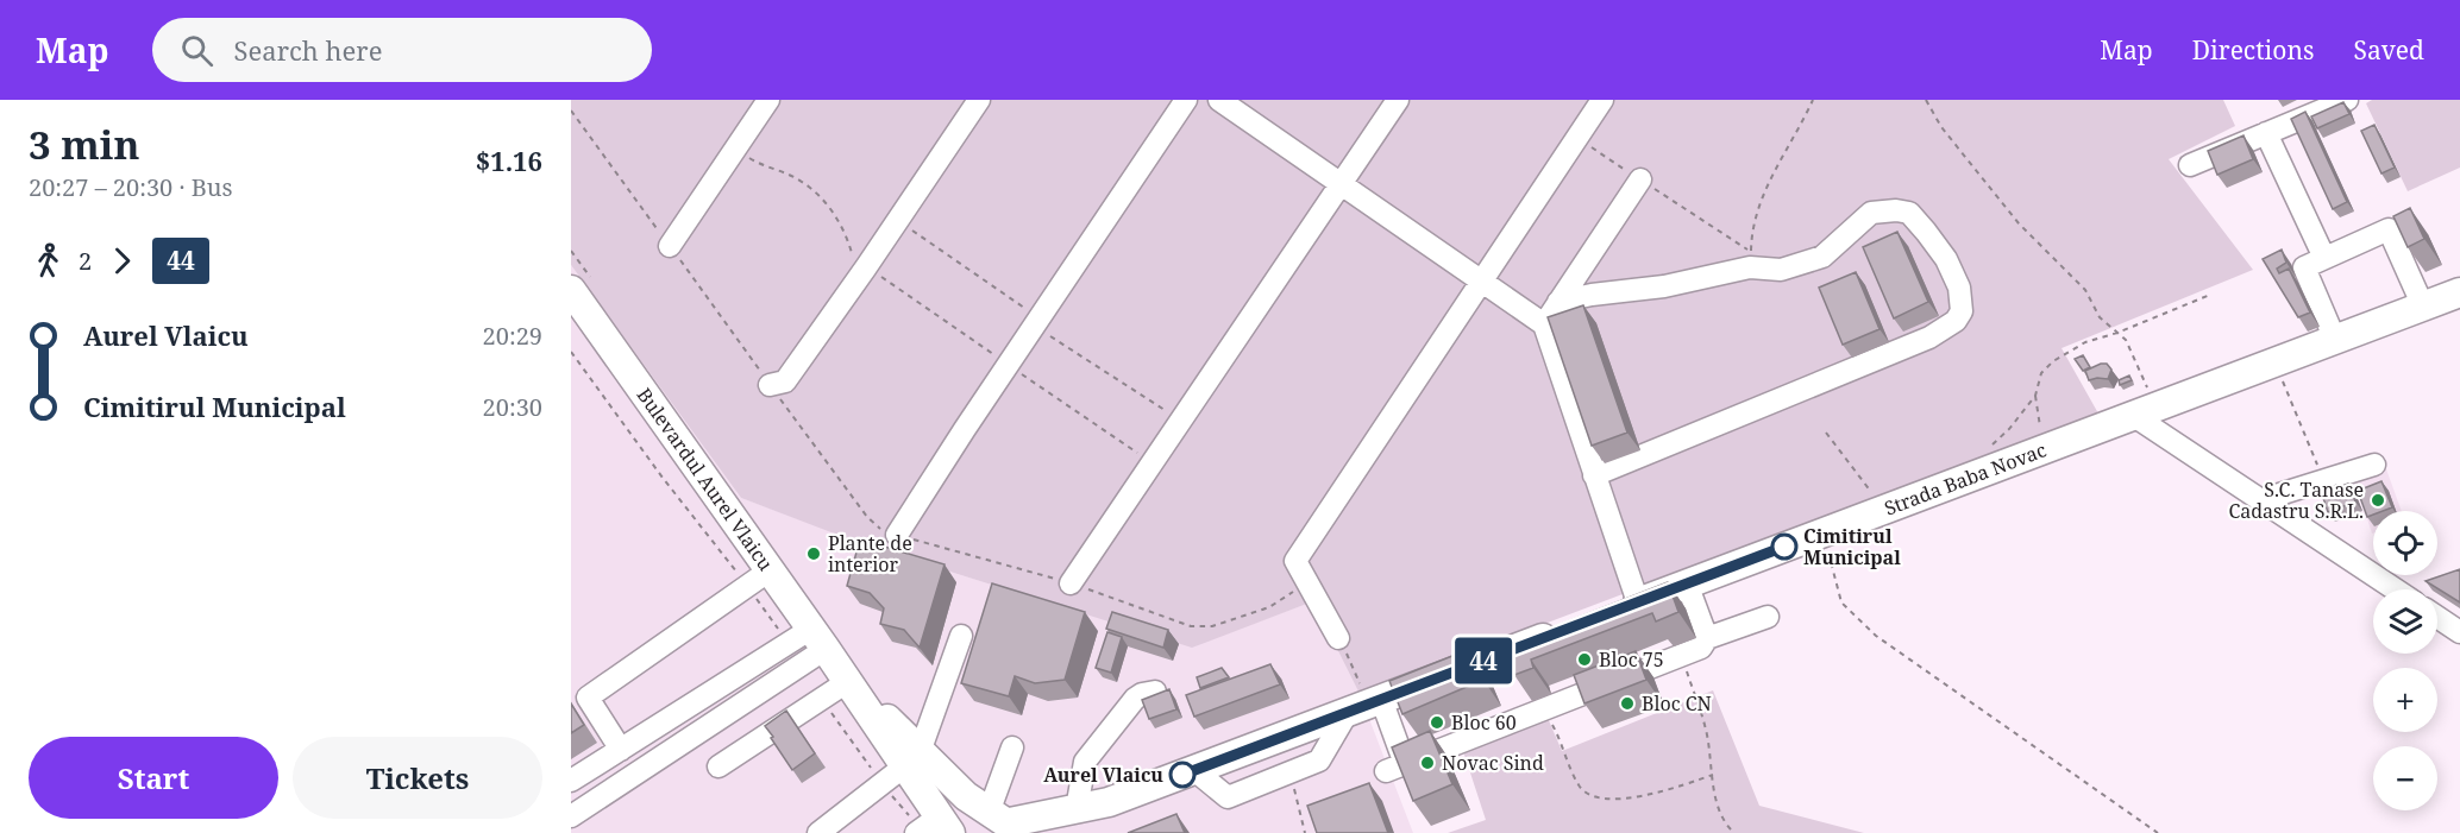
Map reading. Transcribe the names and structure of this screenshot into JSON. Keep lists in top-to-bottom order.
{
  "streets": {
    "main road": ["Bulevardul Aurel Vlaicu", "Strada Baba Novac"]
  },
  "places": [
    "S.C. Tanase Cadastru S.R.L.",
    "Cimitirul Municipal",
    "Plante de interior",
    "Bloc 75",
    "Bloc CN",
    "Bloc 60",
    "Novac Sind",
    "Aurel Vlaicu"
  ],
  "lines": ["bus line 44"],
  "page": {
    "header": "Map",
    "search": "Search here",
    "nav": ["Map", "Directions", "Saved"],
    "heading": ["3 min", "20:27 – 20:30 · Bus", "$1.16"],
    "on_map": "44",
    "legs": ["2", "44"],
    "list": [
      {
        "name": "Aurel Vlaicu",
        "value": "20:29"
      },
      {
        "name": "Cimitirul Municipal",
        "value": "20:30"
      }
    ],
    "map_buttons": ["+", "−"],
    "buttons": ["Start", "Tickets"]
  }
}
